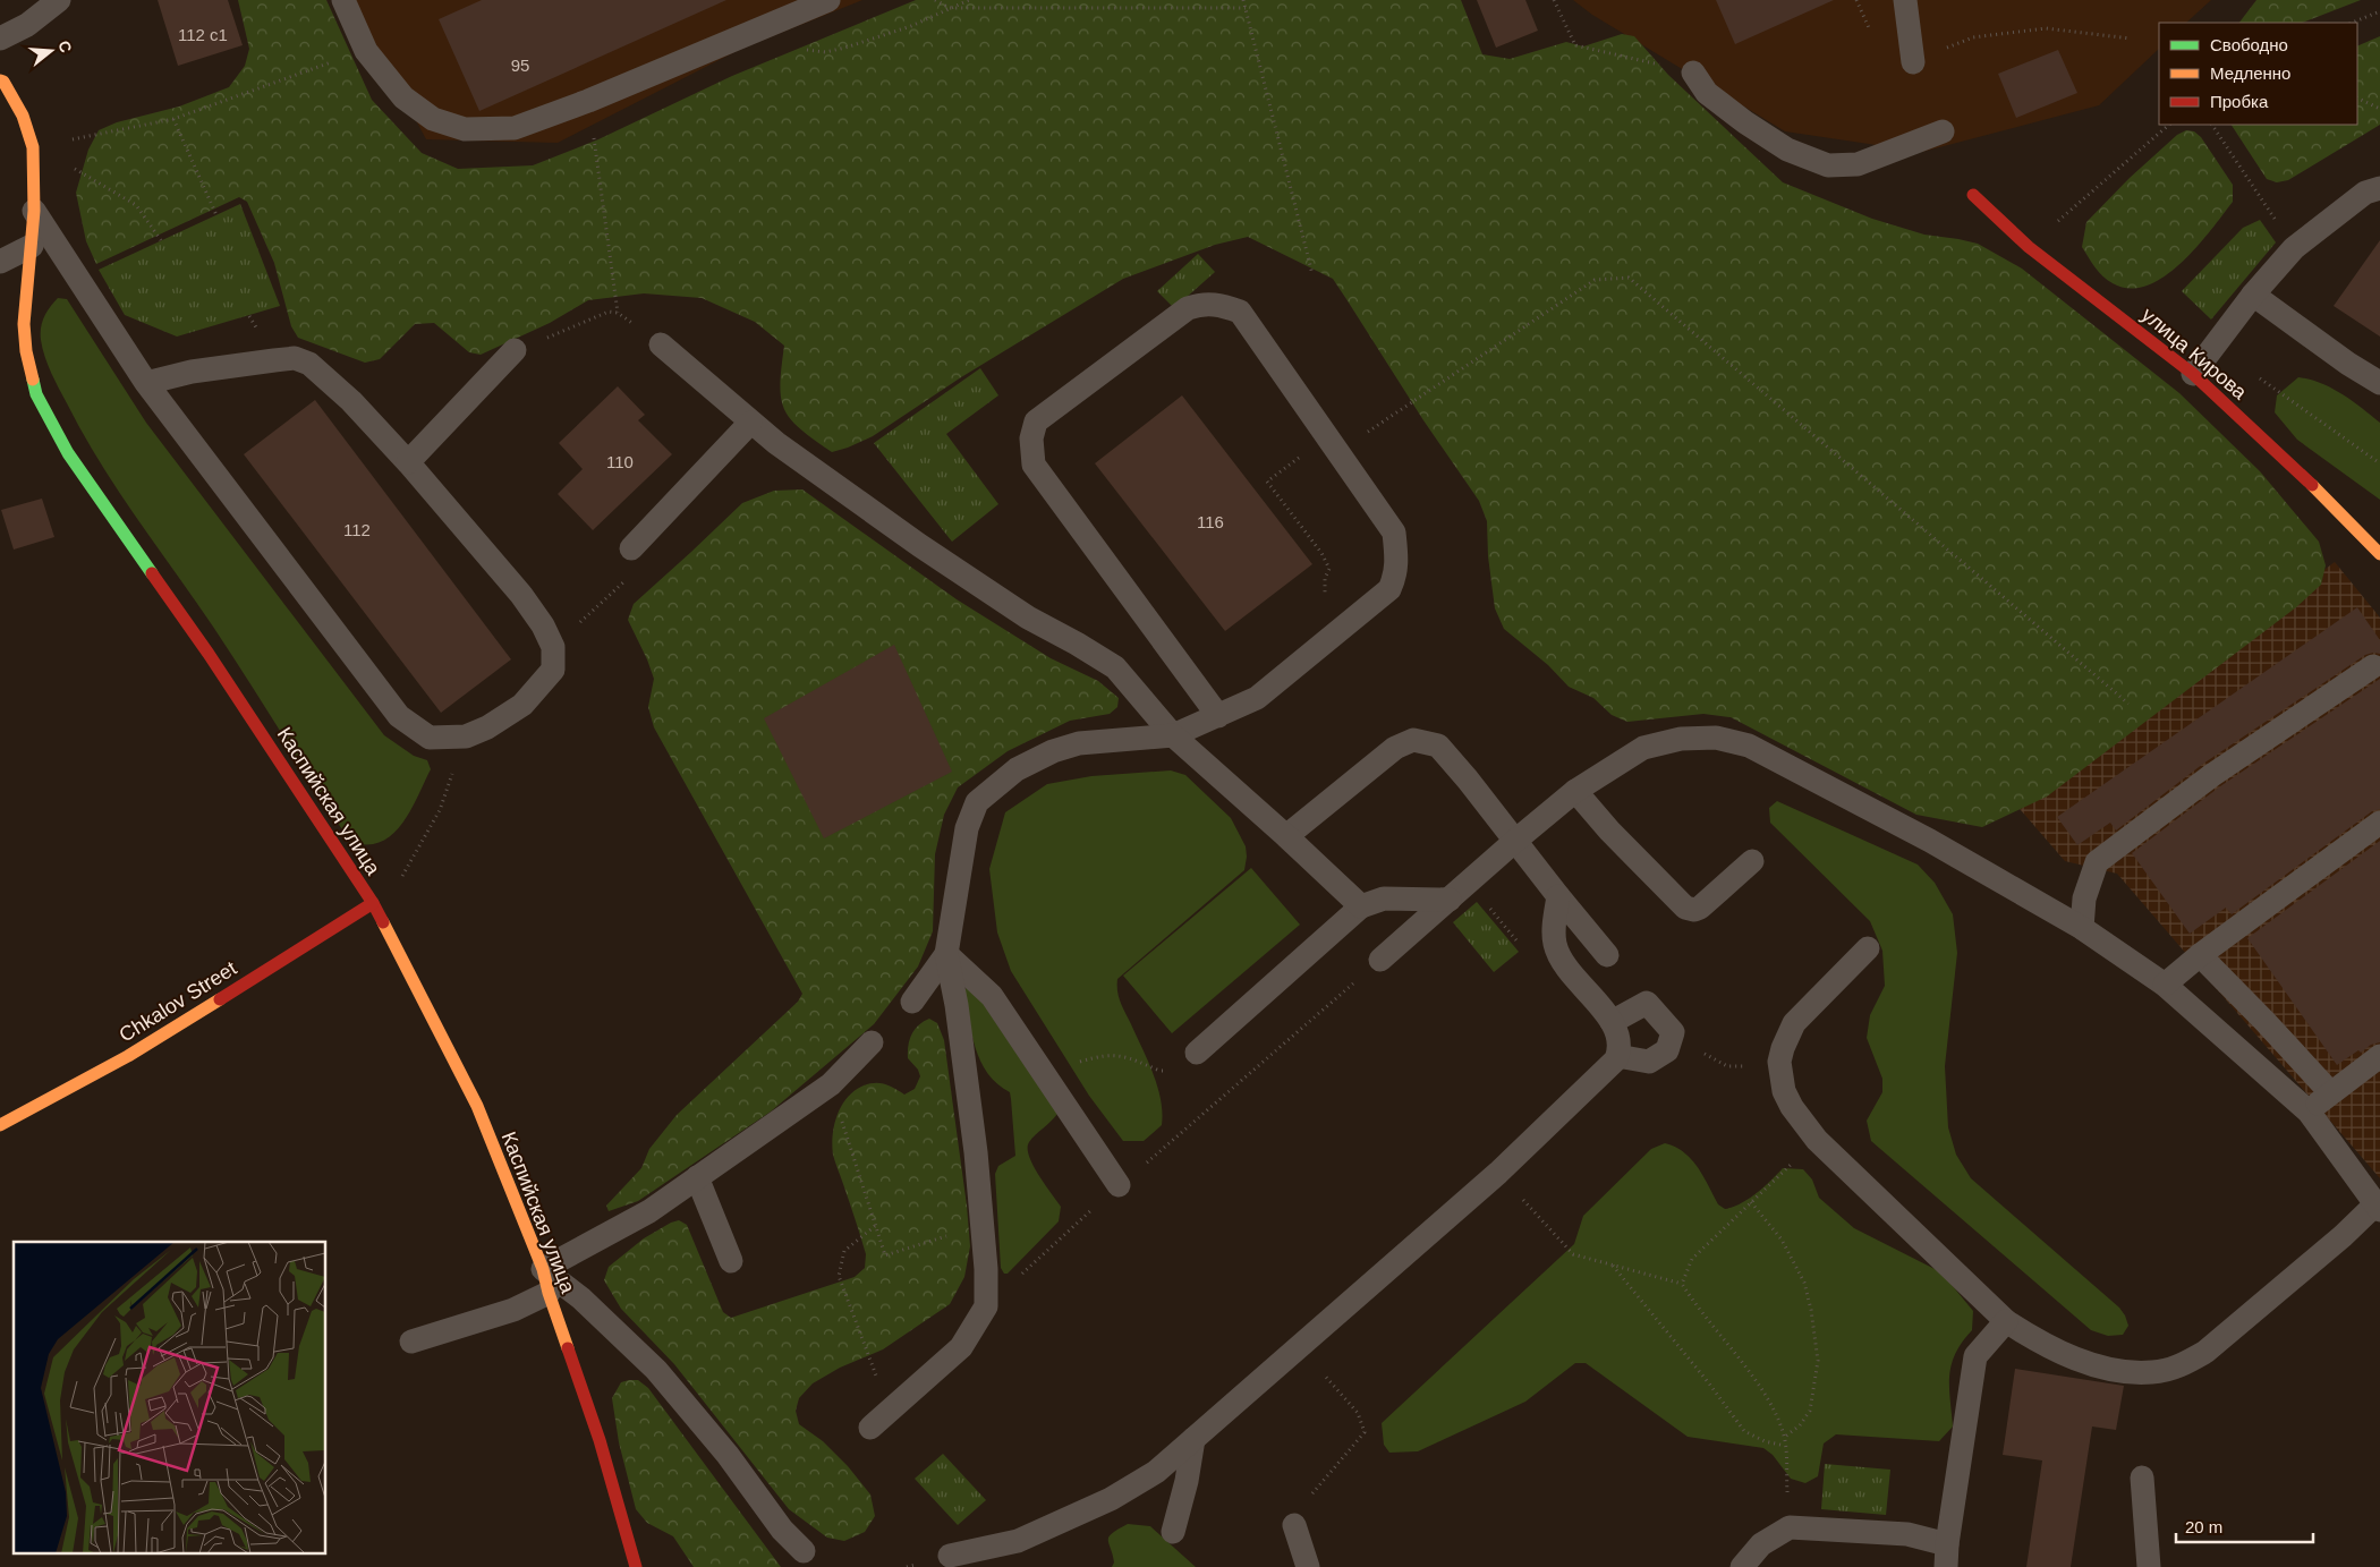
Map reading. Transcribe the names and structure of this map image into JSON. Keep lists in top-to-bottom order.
{
  "streets": {
    "street": ["улица Кирова", "Каспийская улица", "Chkalov Street"]
  },
  "crossings": [
    ["Каспийская улица", "Chkalov Street"]
  ],
  "house_numbers": [
    "112 с1",
    "95",
    "110",
    "116",
    "112"
  ],
  "legend": ["Свободно", "Медленно", "Пробка"],
  "scale_bar": "20 m",
  "north": "right"
}
